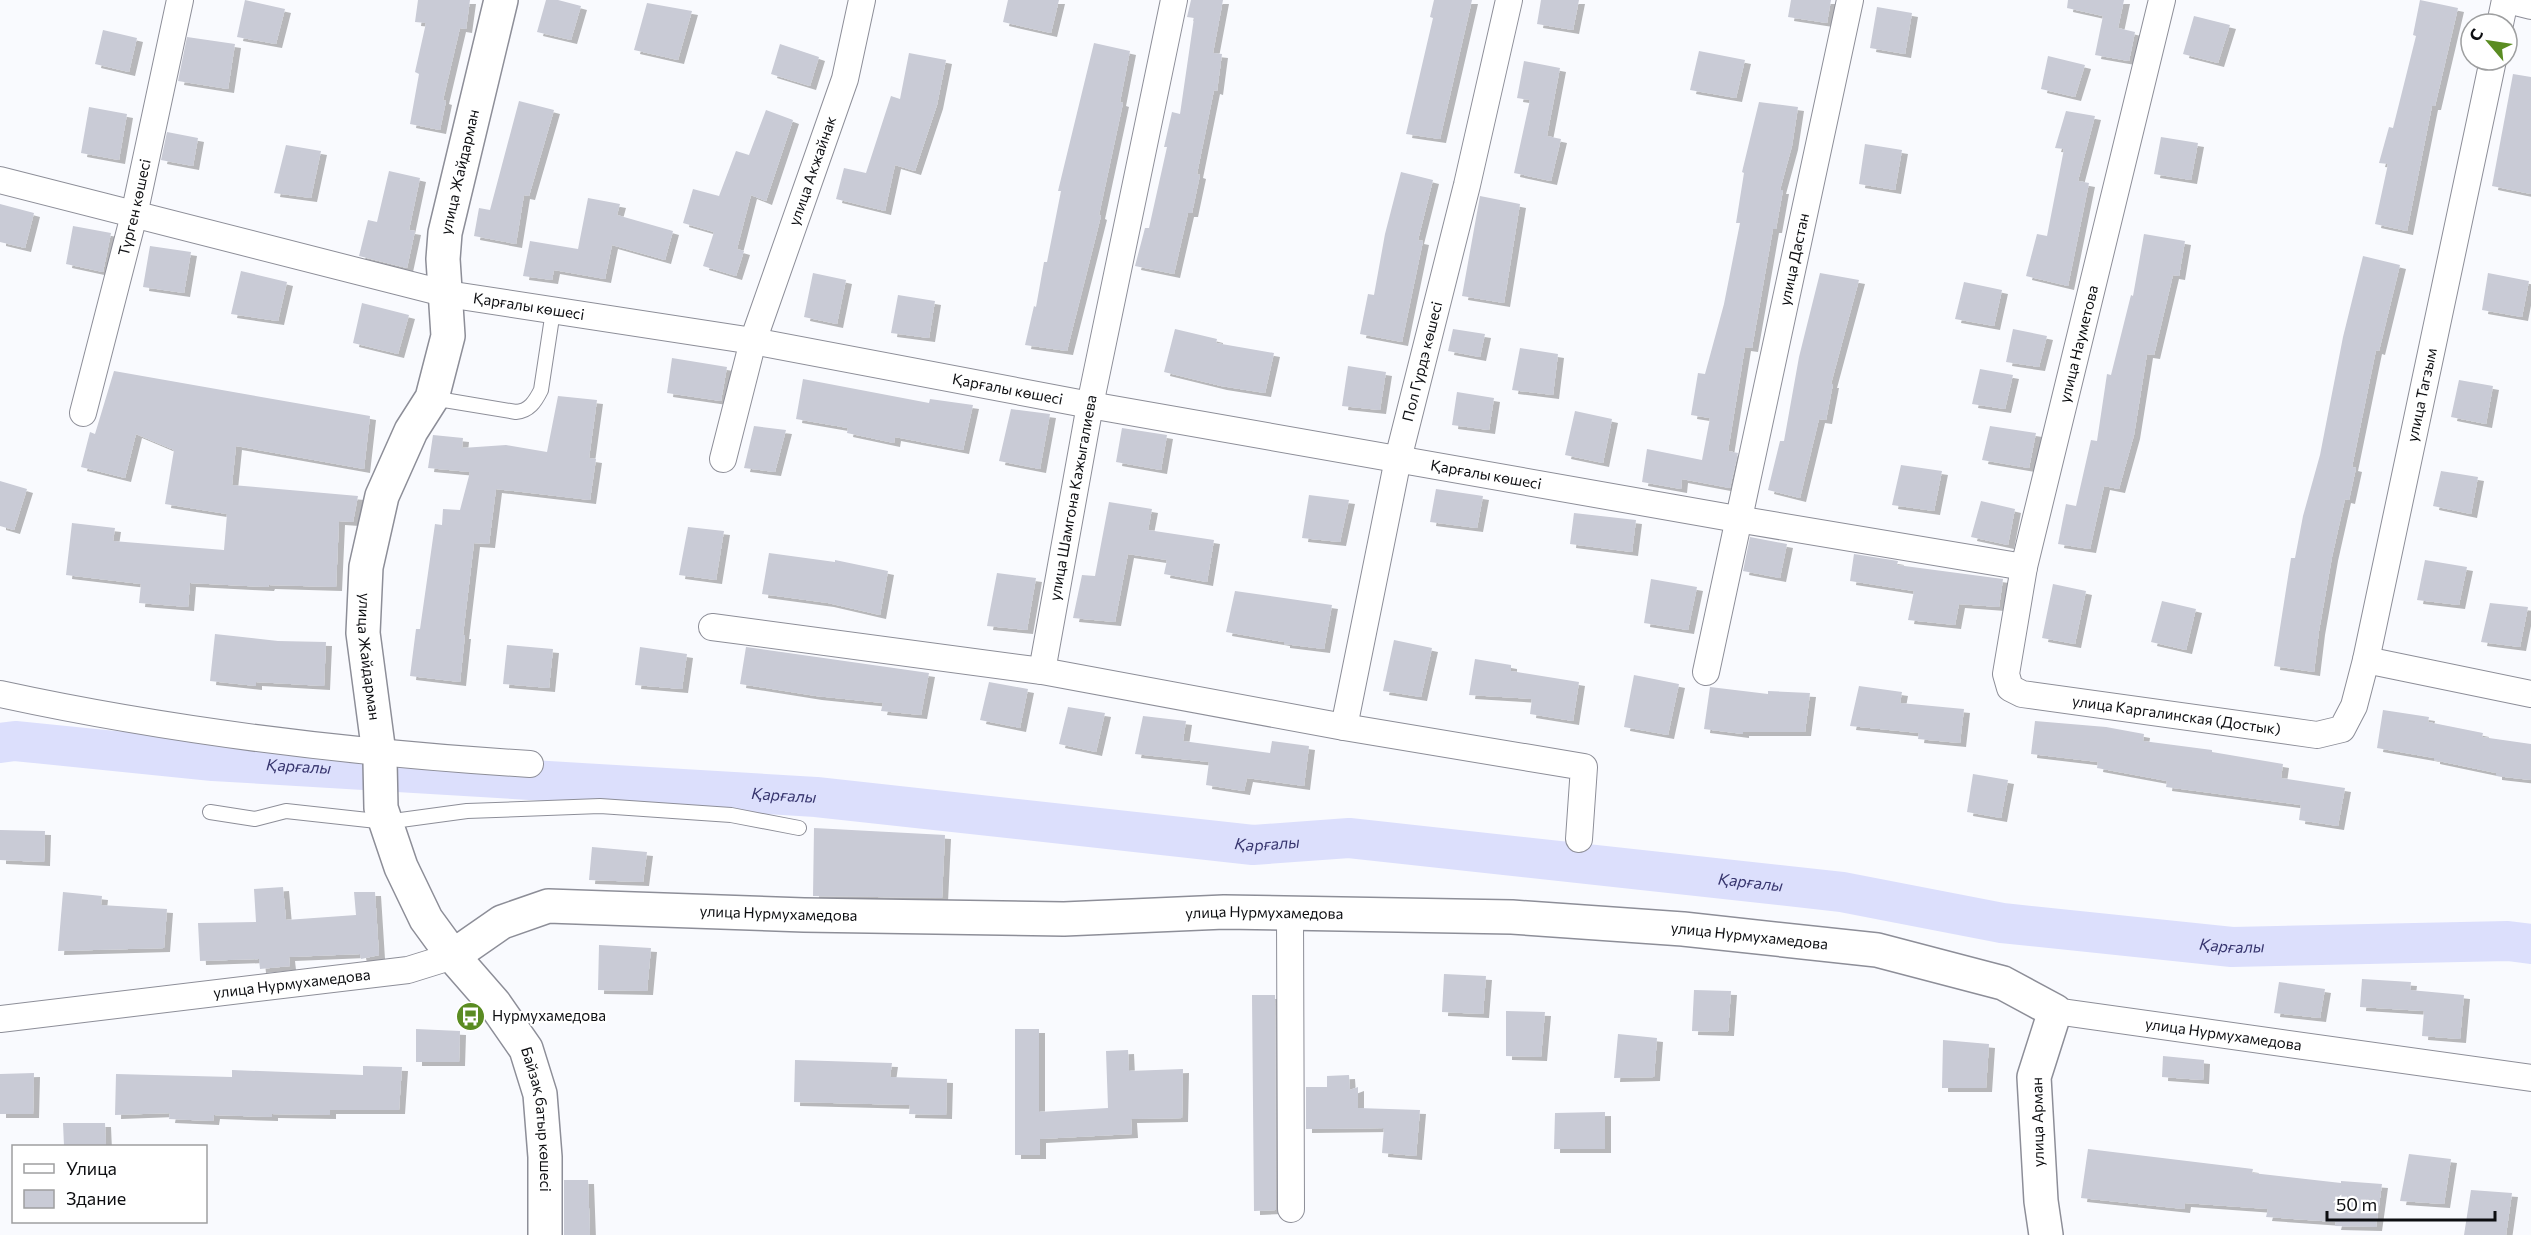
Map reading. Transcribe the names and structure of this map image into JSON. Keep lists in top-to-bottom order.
{
  "streets": {
    "street": [
      "улица Жайдарман",
      "улица Акжайнак",
      "Түрген көшесі",
      "улица Дастан",
      "Қарғалы көшесі",
      "улица Науметова",
      "Пол Гурдэ көшесі",
      "улица Тагзым",
      "улица Шамгона Кажыгалиева",
      "улица Каргалинская (Достык)",
      "улица Нурмухамедова",
      "Байзақ батыр көшесі",
      "улица Арман"
    ]
  },
  "crossings": [
    ["улица Жайдарман", "Қарғалы көшесі"],
    ["улица Акжайнак", "Қарғалы көшесі"],
    ["Түрген көшесі", "Қарғалы көшесі"],
    ["улица Дастан", "Қарғалы көшесі"],
    ["Қарғалы көшесі", "улица Науметова"],
    ["Қарғалы көшесі", "Пол Гурдэ көшесі"],
    ["Қарғалы көшесі", "улица Шамгона Кажыгалиева"],
    ["улица Науметова", "улица Каргалинская (Достык)"],
    ["улица Тагзым", "улица Каргалинская (Достык)"],
    ["улица Нурмухамедова", "Байзақ батыр көшесі"],
    ["улица Нурмухамедова", "улица Арман"]
  ],
  "water": ["Қарғалы"],
  "places": {
    "bus stop": ["Нурмухамедова"]
  },
  "legend": ["Улица", "Здание"],
  "scale_bar": "50 m",
  "north": "top left"
}
